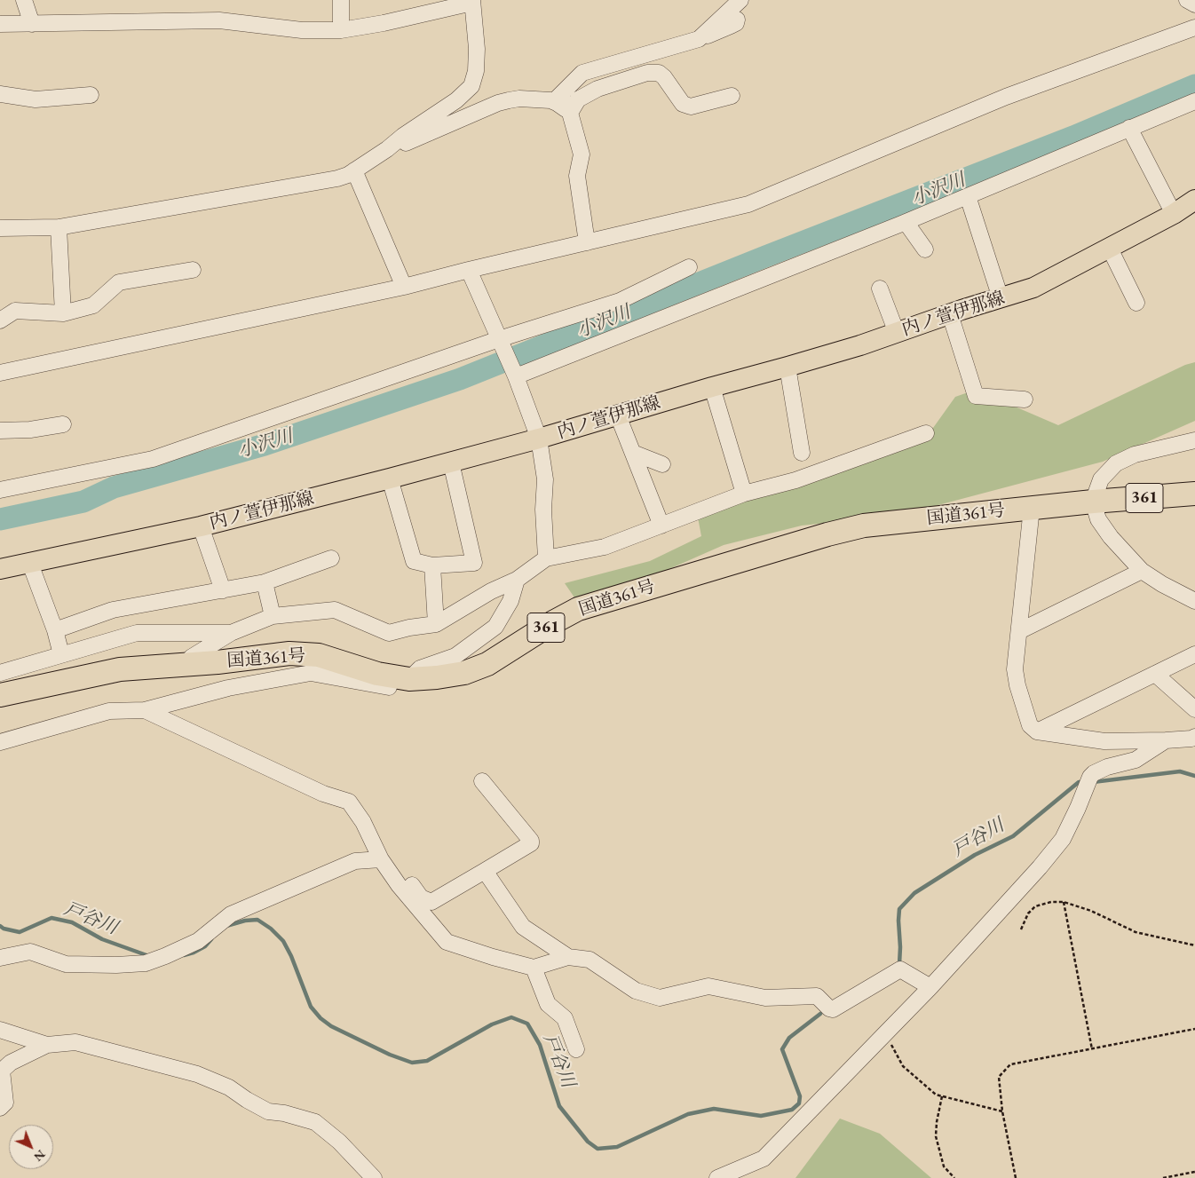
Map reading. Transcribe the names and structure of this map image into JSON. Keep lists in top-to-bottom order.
{
  "streets": {
    "highway": ["361", "国道361号"],
    "main road": ["内ノ萱伊那線"]
  },
  "water": ["小沢川", "戸谷川"],
  "north": "bottom right"
}
